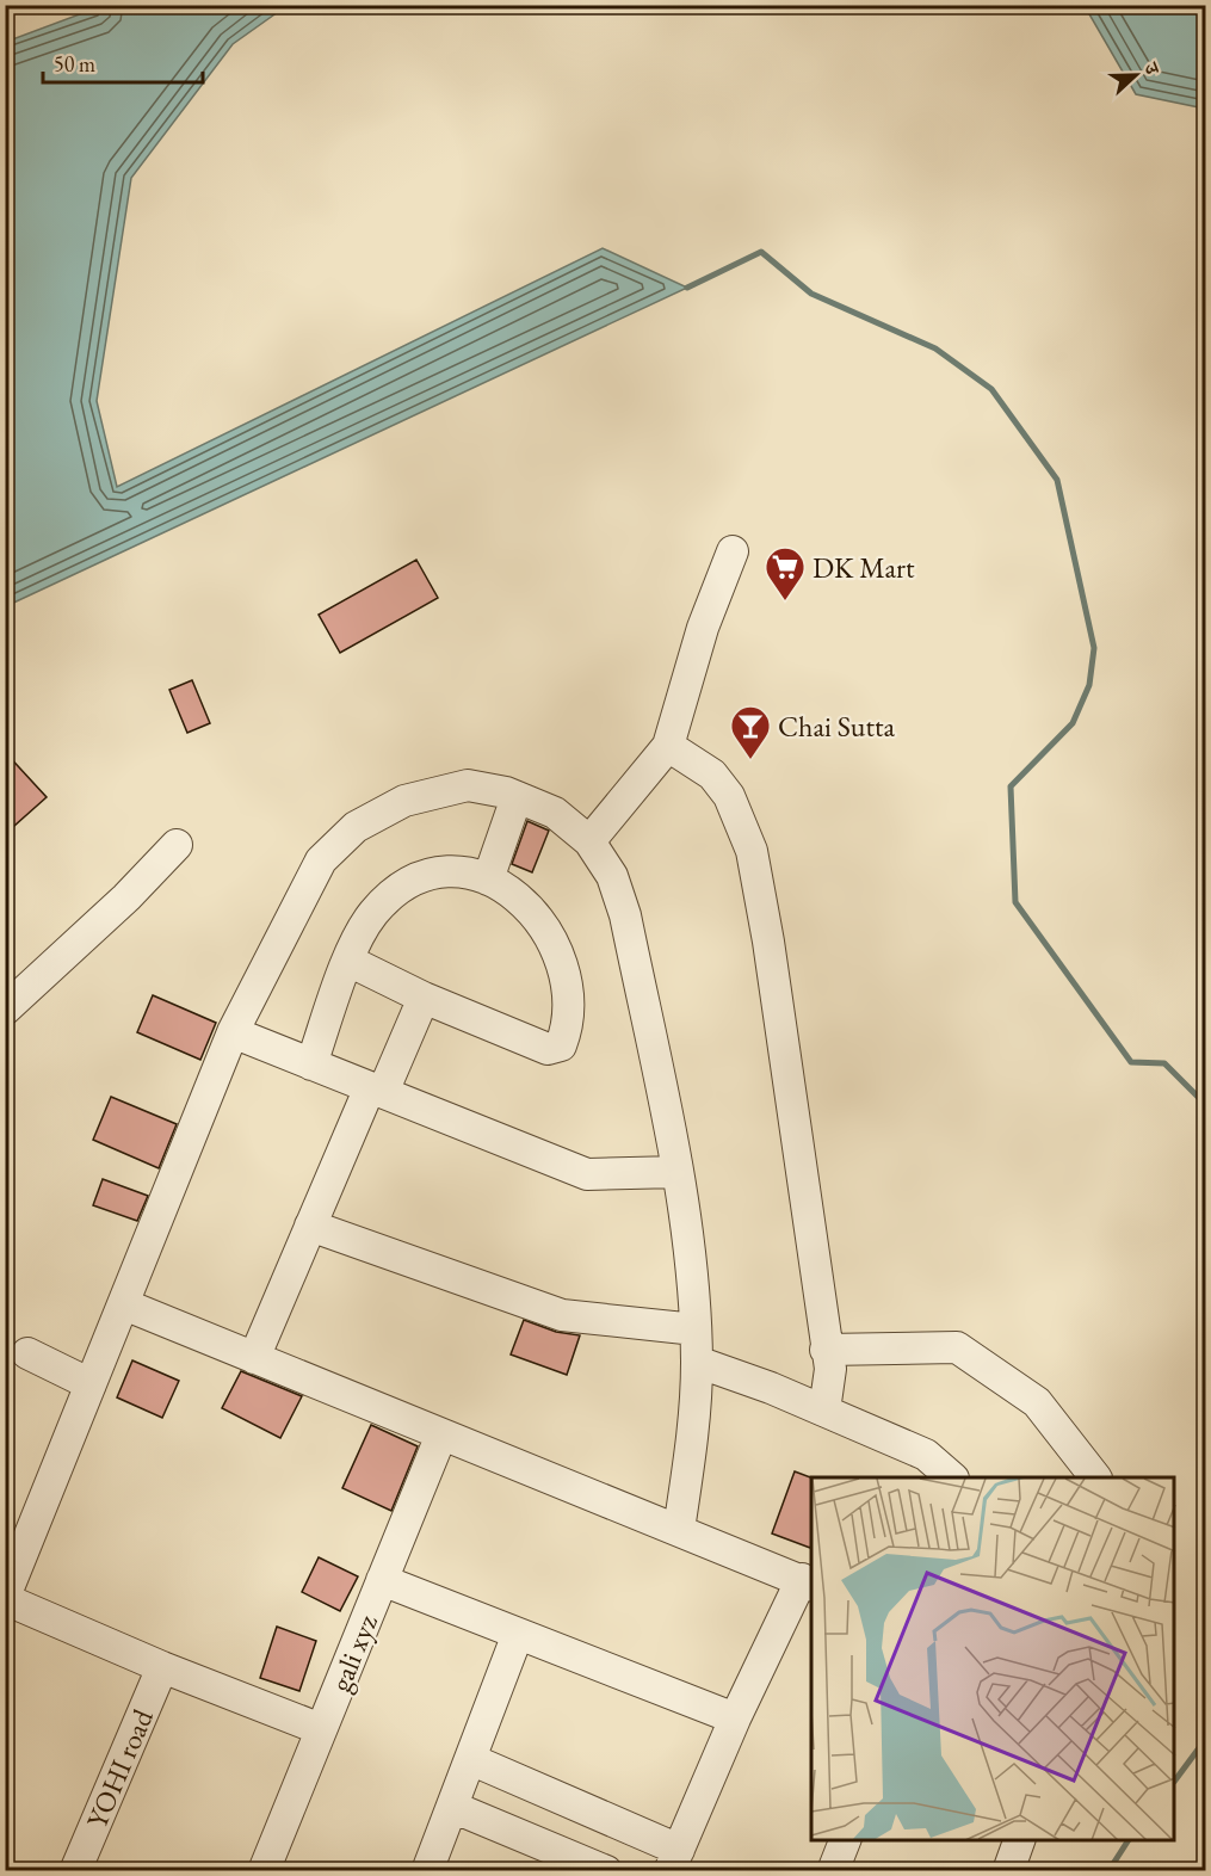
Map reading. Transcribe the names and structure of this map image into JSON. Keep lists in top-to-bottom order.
{
  "streets": {
    "street": ["gali xyz", "YOHI road"]
  },
  "places": {
    "supermarket": ["DK Mart"],
    "bar": ["Chai Sutta"]
  },
  "scale_bar": "50 m",
  "north": "right"
}
